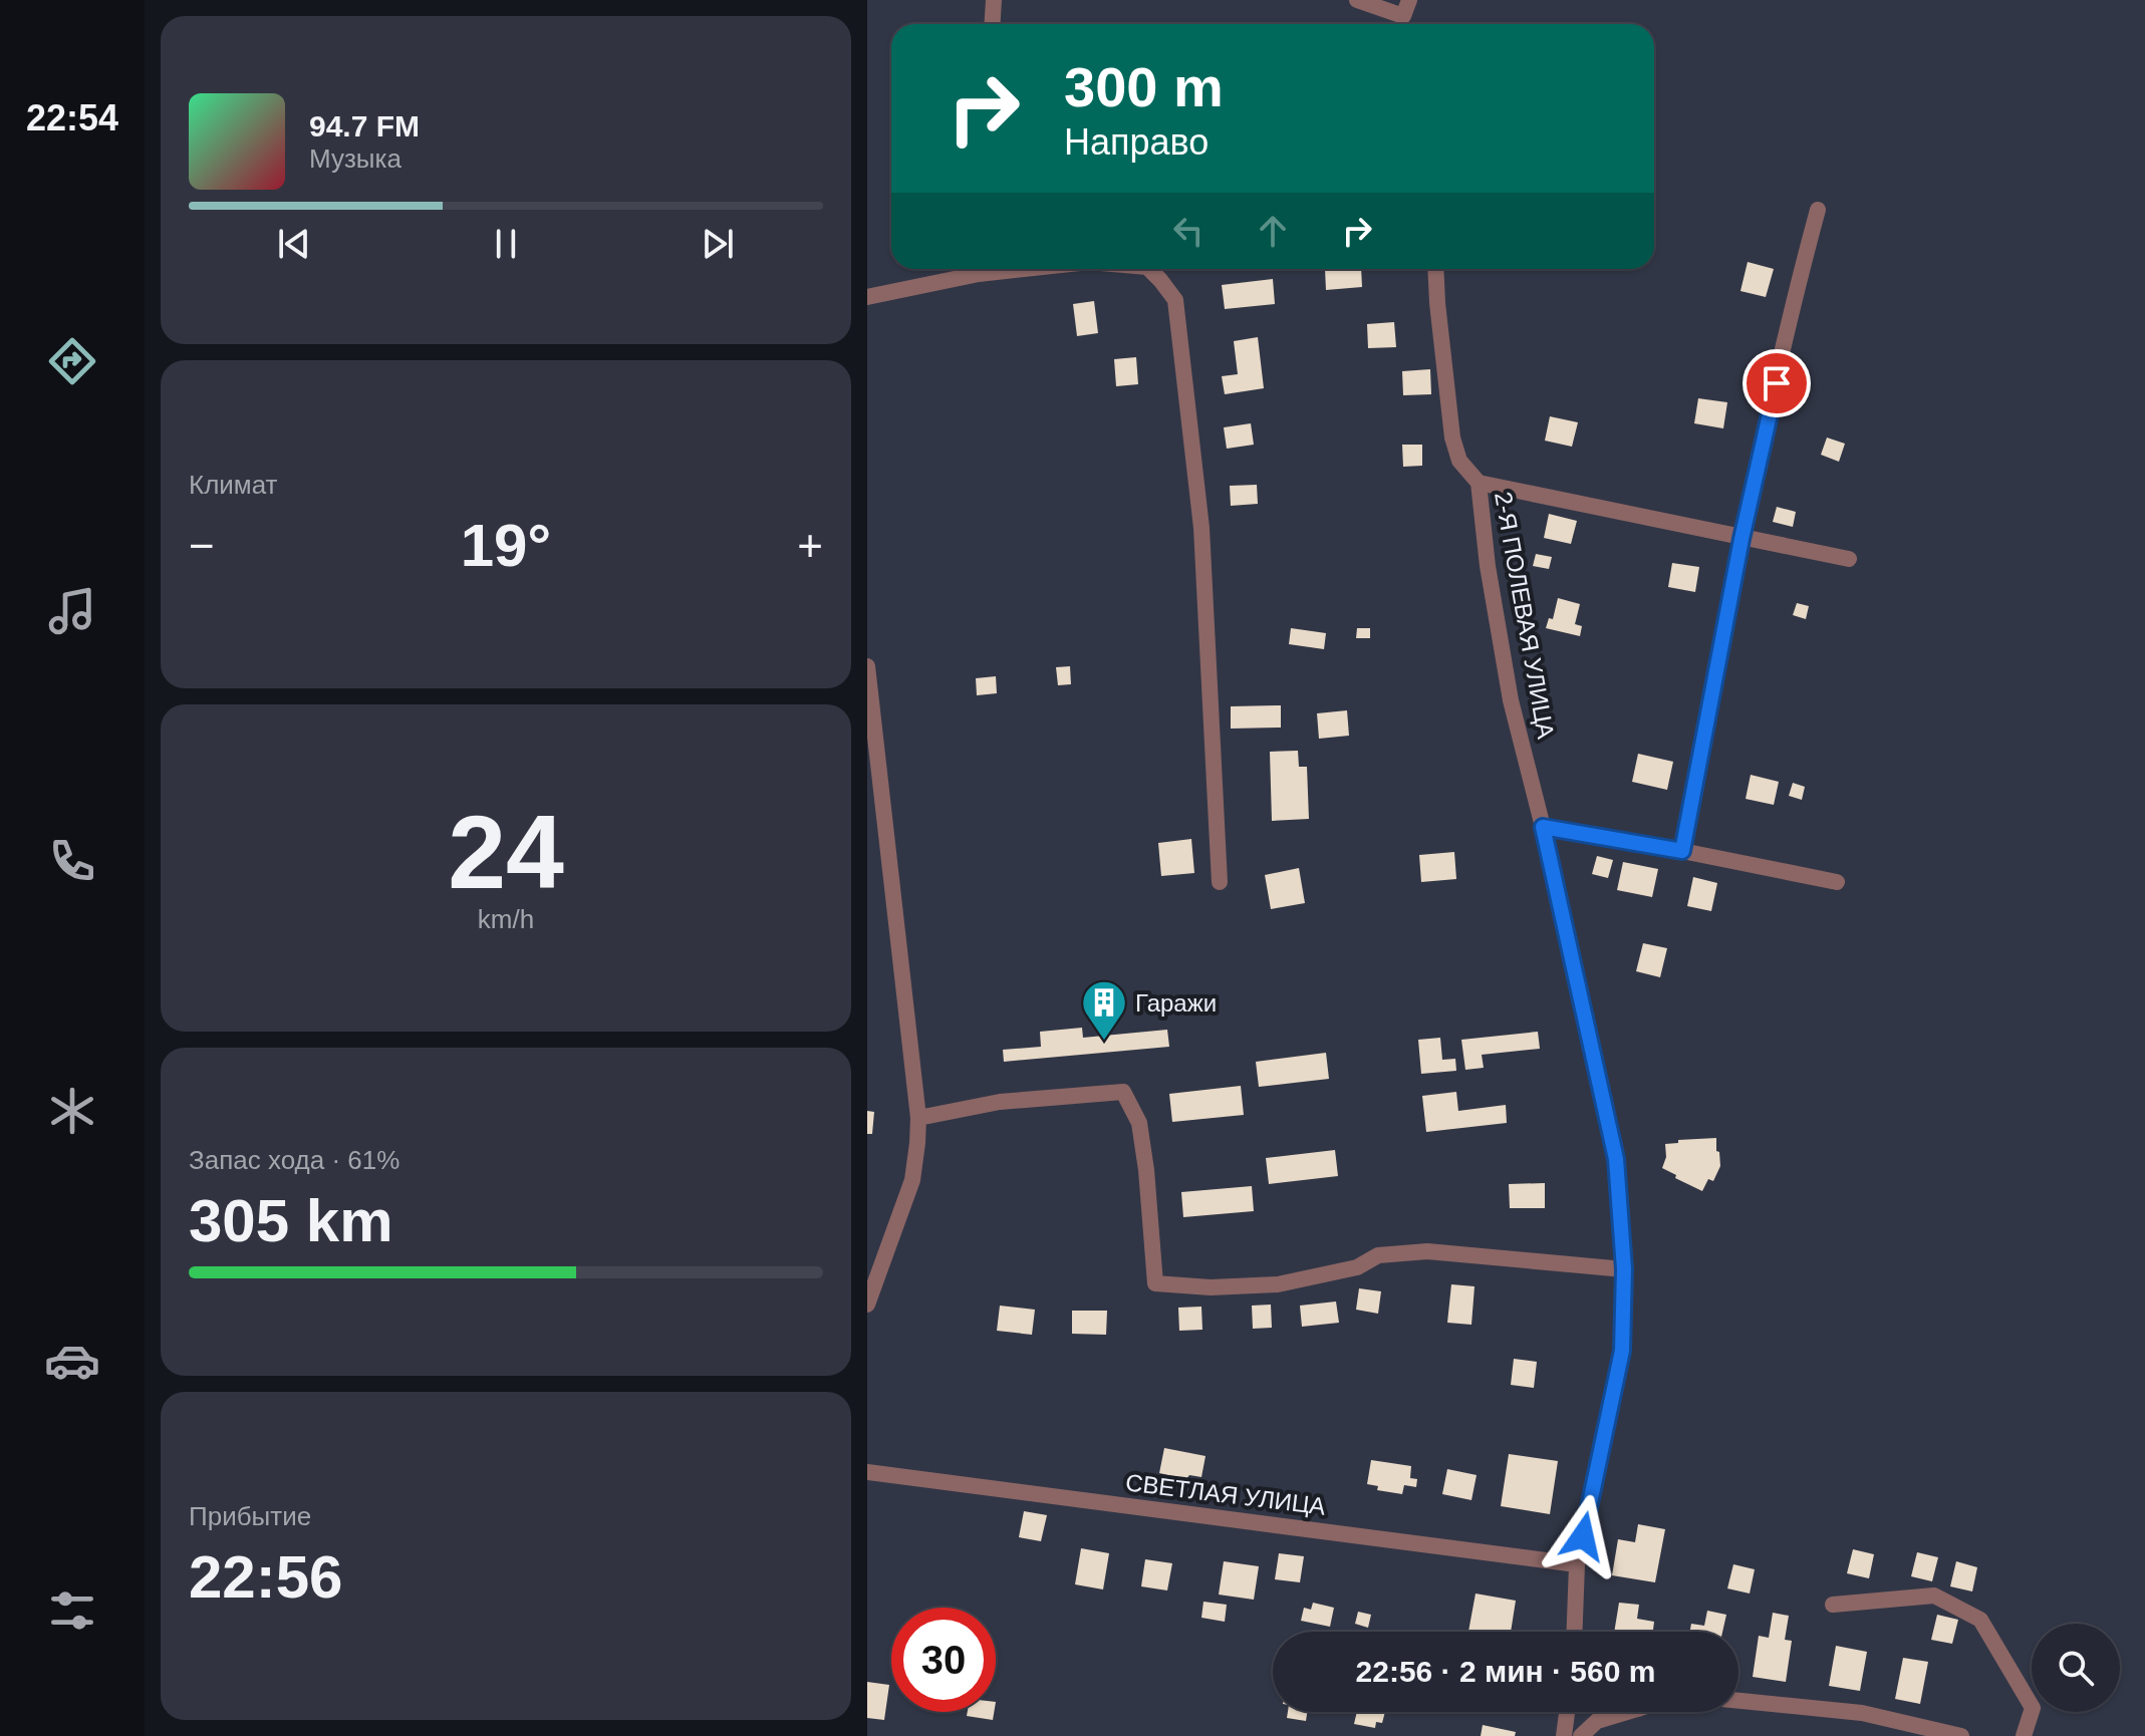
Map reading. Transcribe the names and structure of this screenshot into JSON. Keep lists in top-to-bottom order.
{
  "streets": {
    "street": ["2-Я ПОЛЕВАЯ УЛИЦА", "СВЕТЛАЯ УЛИЦА"]
  },
  "crossings": [
    ["2-Я ПОЛЕВАЯ УЛИЦА", "СВЕТЛАЯ УЛИЦА"]
  ],
  "places": {
    "building": ["Гаражи"]
  },
  "page": {
    "tabs": "22:54",
    "turn": ["300 m", "Направо"],
    "song": ["94.7 FM", "Музыка"],
    "tile": [
      "Климат",
      ["24", "km/h"],
      ["Запас хода · 61%", "305 km"],
      ["Прибытие", "22:56"]
    ],
    "heat": ["−", "19°", "+"],
    "limit": "30",
    "trip": "22:56 · 2 мин · 560 m"
  }
}
